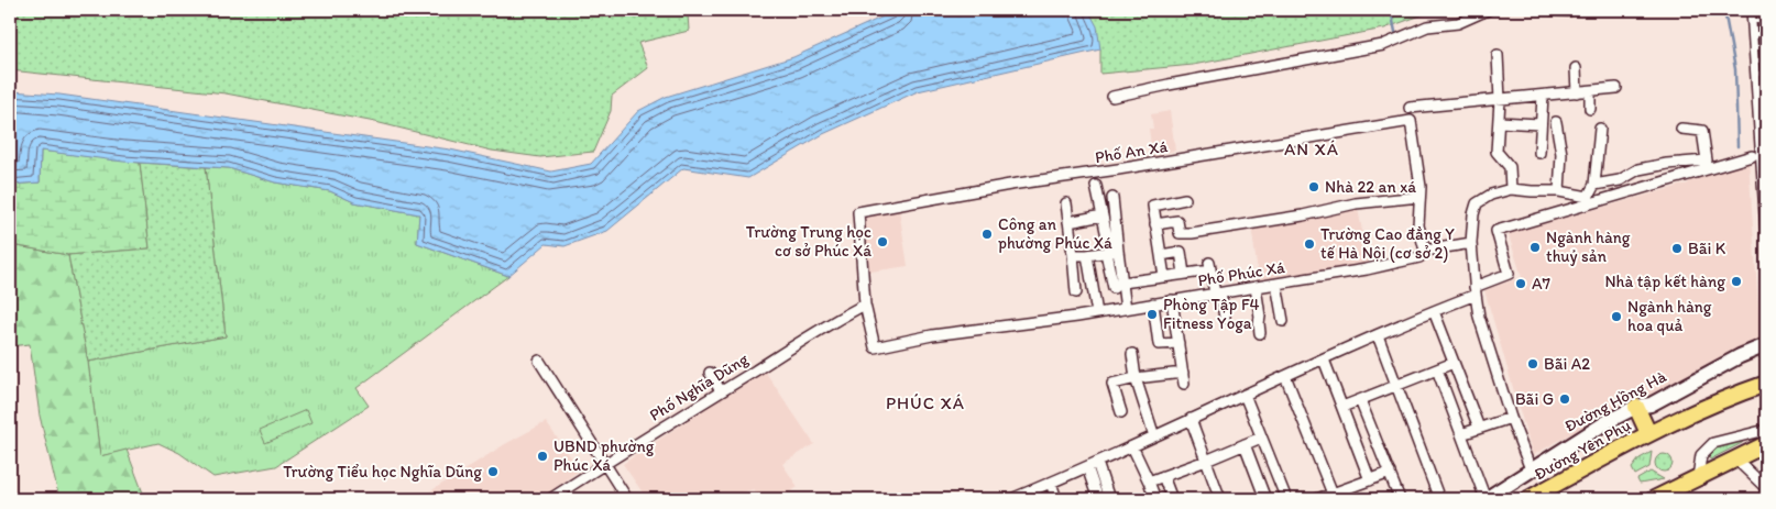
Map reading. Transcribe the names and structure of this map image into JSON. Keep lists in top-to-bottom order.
{
  "streets": {
    "main road": ["Đường Yên Phụ"],
    "street": [
      "Phố An Xá",
      "Phố Phúc Xá",
      "Phố Nghĩa Dũng",
      "Đường Hồng Hà"
    ]
  },
  "crossings": [
    ["Phố An Xá", "Phố Phúc Xá"],
    ["Phố An Xá", "Phố Nghĩa Dũng"],
    ["Phố Phúc Xá", "Phố Nghĩa Dũng"]
  ],
  "districts": ["AN XÁ", "PHÚC XÁ"],
  "places": [
    "Nhà 22 an xá",
    "Công an phường Phúc Xá",
    "Trường Trung học cơ sở Phúc Xá",
    "Trường Cao đẳng Y tế Hà Nội (cơ sở 2)",
    "Ngành hàng thuỷ sản",
    "Bãi K",
    "Nhà tập kết hàng",
    "A7",
    "Phòng Tập F4 Fitness Yoga",
    "Ngành hàng hoa quả",
    "Bãi A2",
    "Bãi G",
    "UBND phường Phúc Xá",
    "Trường Tiểu học Nghĩa Dũng"
  ]
}
